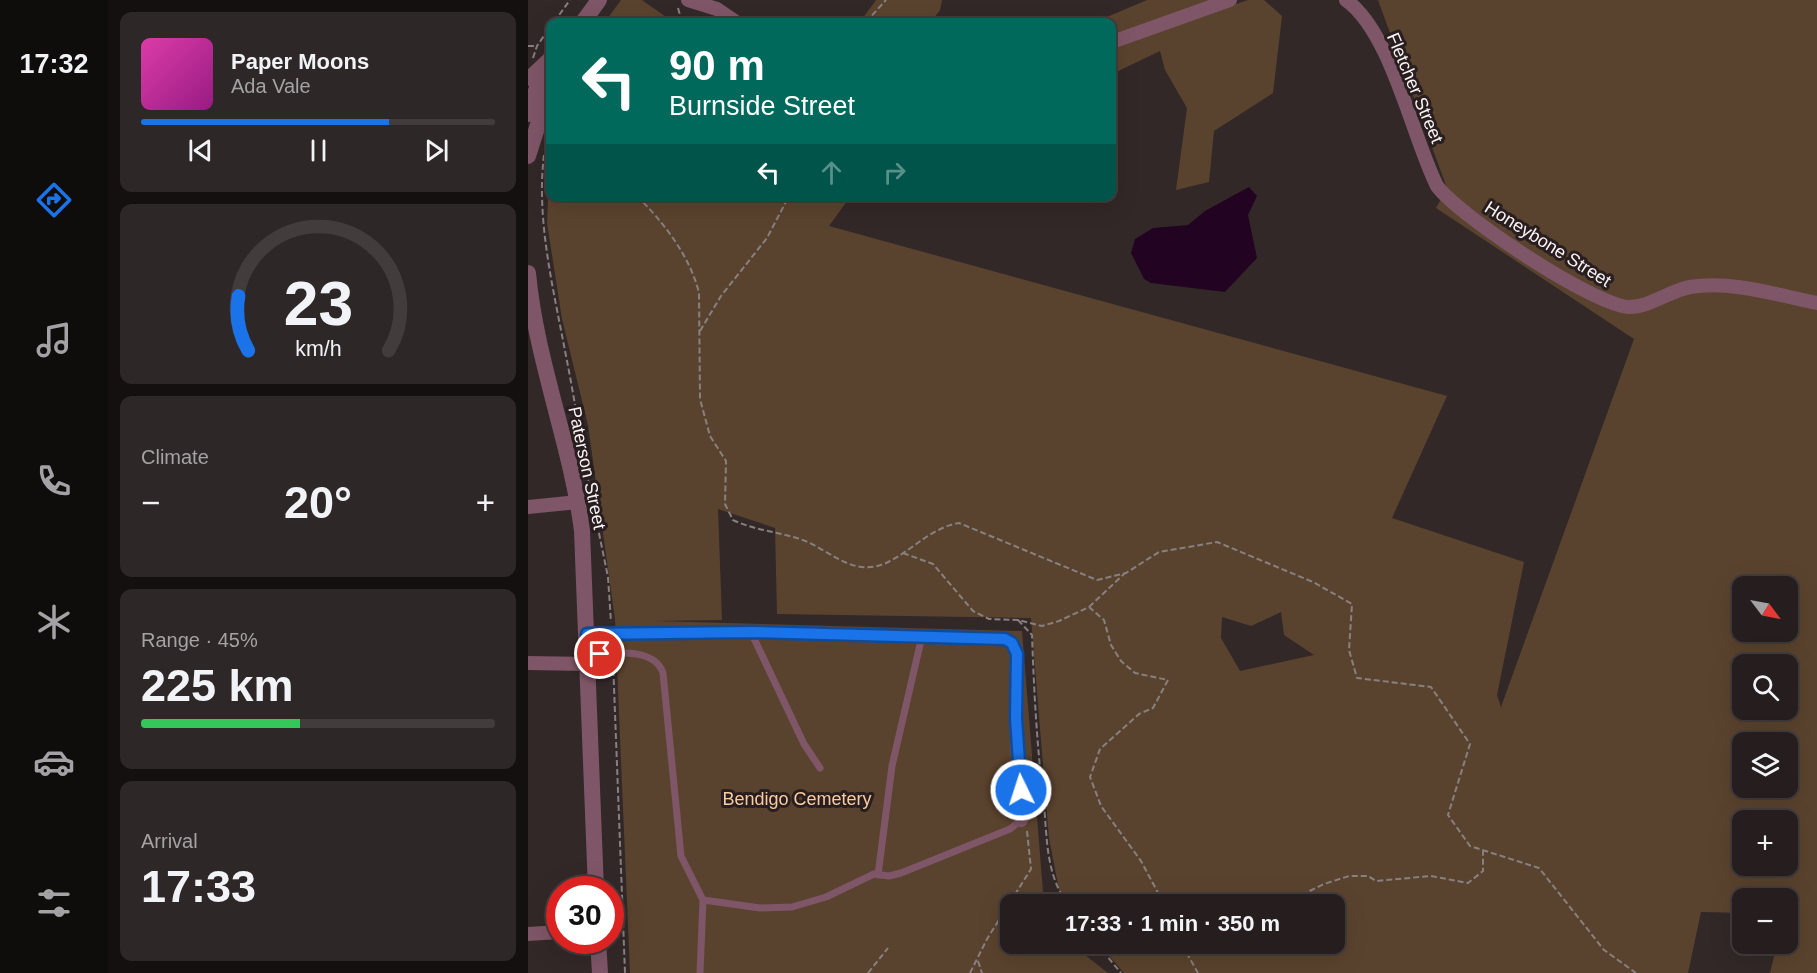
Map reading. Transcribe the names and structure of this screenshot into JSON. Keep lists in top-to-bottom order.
{
  "streets": {
    "street": ["Fletcher Street", "Honeybone Street", "Paterson Street"]
  },
  "crossings": [
    ["Fletcher Street", "Honeybone Street"]
  ],
  "parks": ["Bendigo Cemetery"],
  "north": "bottom right",
  "page": {
    "tabs": "17:32",
    "turn": ["90 m", "Burnside Street"],
    "song": ["Paper Moons", "Ada Vale"],
    "tile": [
      "Climate",
      ["Range · 45%", "225 km"],
      ["Arrival", "17:33"]
    ],
    "heat": ["−", "20°", "+"],
    "map_buttons": ["+", "−"],
    "limit": "30",
    "trip": "17:33 · 1 min · 350 m",
    "gauge": ["23", "km/h"]
  }
}
